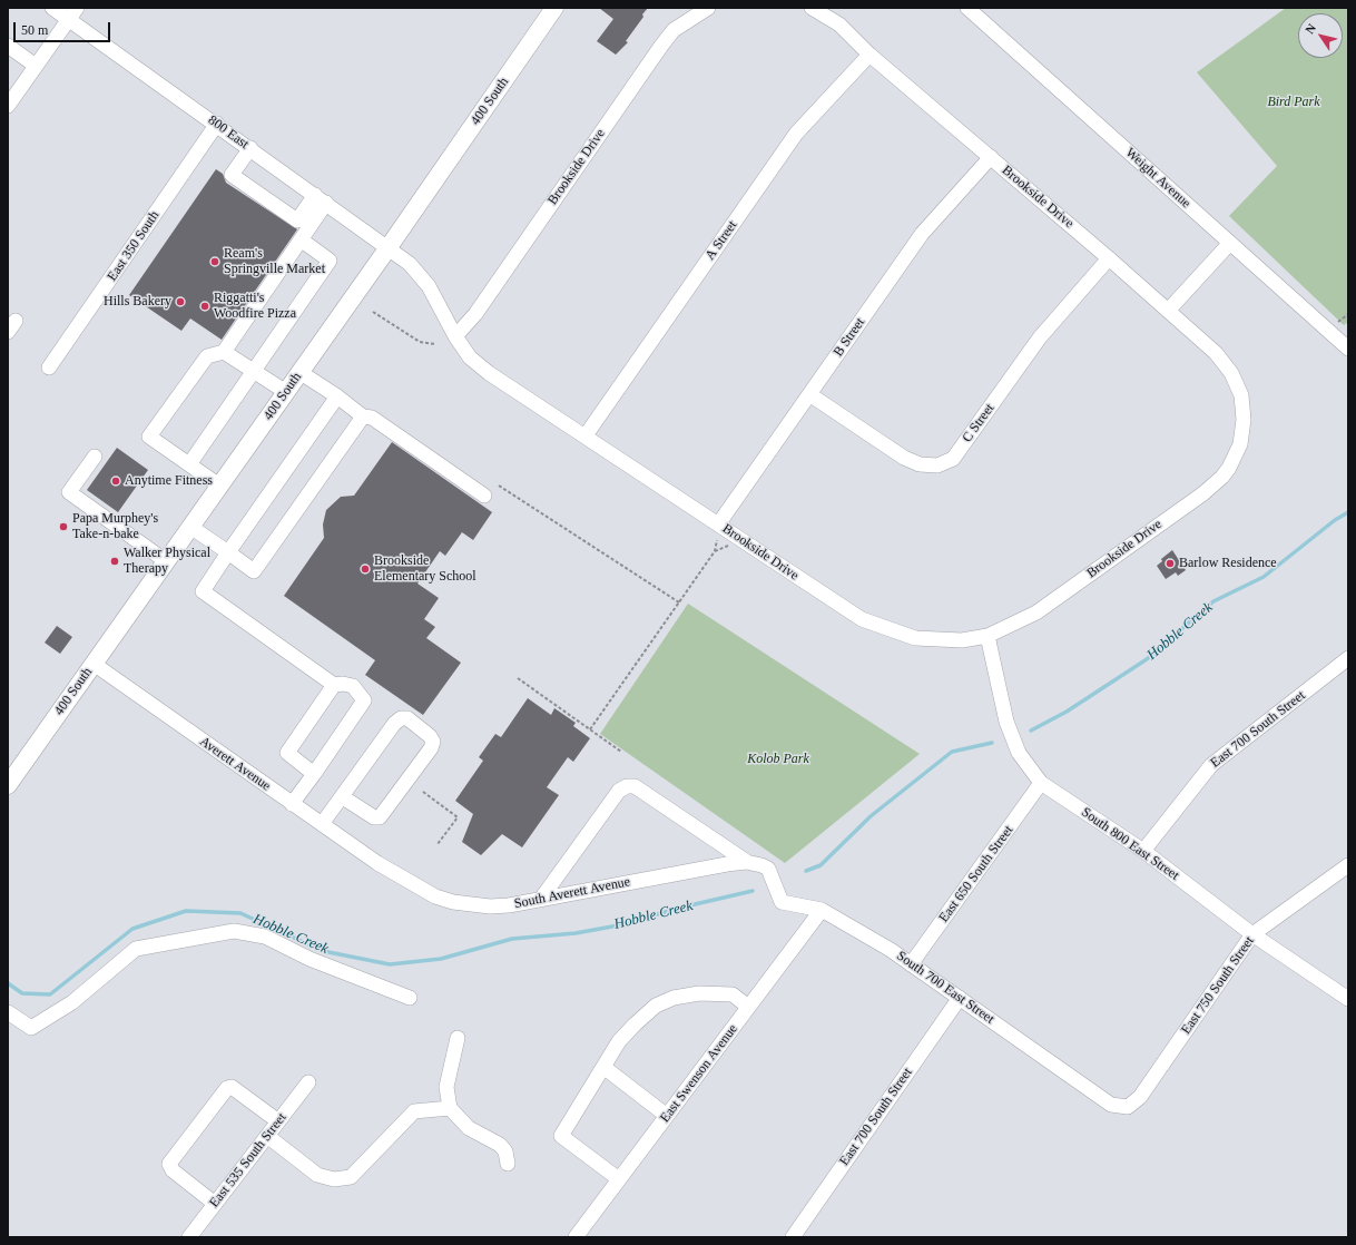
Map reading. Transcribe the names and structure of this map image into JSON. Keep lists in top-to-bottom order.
{
  "streets": {
    "main road": ["400 South"],
    "street": [
      "800 East",
      "Brookside Drive",
      "Weight Avenue",
      "A Street",
      "East 350 South",
      "B Street",
      "C Street",
      "East 700 South Street",
      "Averett Avenue",
      "South 800 East Street",
      "East 650 South Street",
      "South Averett Avenue",
      "East 750 South Street",
      "South 700 East Street",
      "East Swenson Avenue",
      "East 535 South Street"
    ]
  },
  "crossings": [
    ["400 South", "800 East"],
    ["400 South", "Brookside Drive"],
    ["400 South", "Averett Avenue"],
    ["800 East", "Brookside Drive"],
    ["800 East", "East 350 South"],
    ["Brookside Drive", "A Street"],
    ["Brookside Drive", "B Street"],
    ["Brookside Drive", "C Street"],
    ["Brookside Drive", "South 800 East Street"],
    ["B Street", "C Street"],
    ["East 700 South Street", "South 800 East Street"],
    ["East 700 South Street", "South 700 East Street"],
    ["Averett Avenue", "South Averett Avenue"],
    ["South 800 East Street", "East 650 South Street"],
    ["South 800 East Street", "East 750 South Street"],
    ["East 650 South Street", "South 700 East Street"],
    ["South Averett Avenue", "South 700 East Street"],
    ["East 750 South Street", "South 700 East Street"],
    ["South 700 East Street", "East Swenson Avenue"]
  ],
  "water": ["Hobble Creek"],
  "parks": ["Bird Park", "Kolob Park"],
  "places": [
    "Ream's Springville Market",
    "Hills Bakery",
    "Riggatti's Woodfire Pizza",
    "Anytime Fitness",
    "Papa Murphey's Take-n-bake",
    "Walker Physical Therapy",
    "Barlow Residence",
    "Brookside Elementary School"
  ],
  "scale_bar": "50 m",
  "north": "top left"
}
